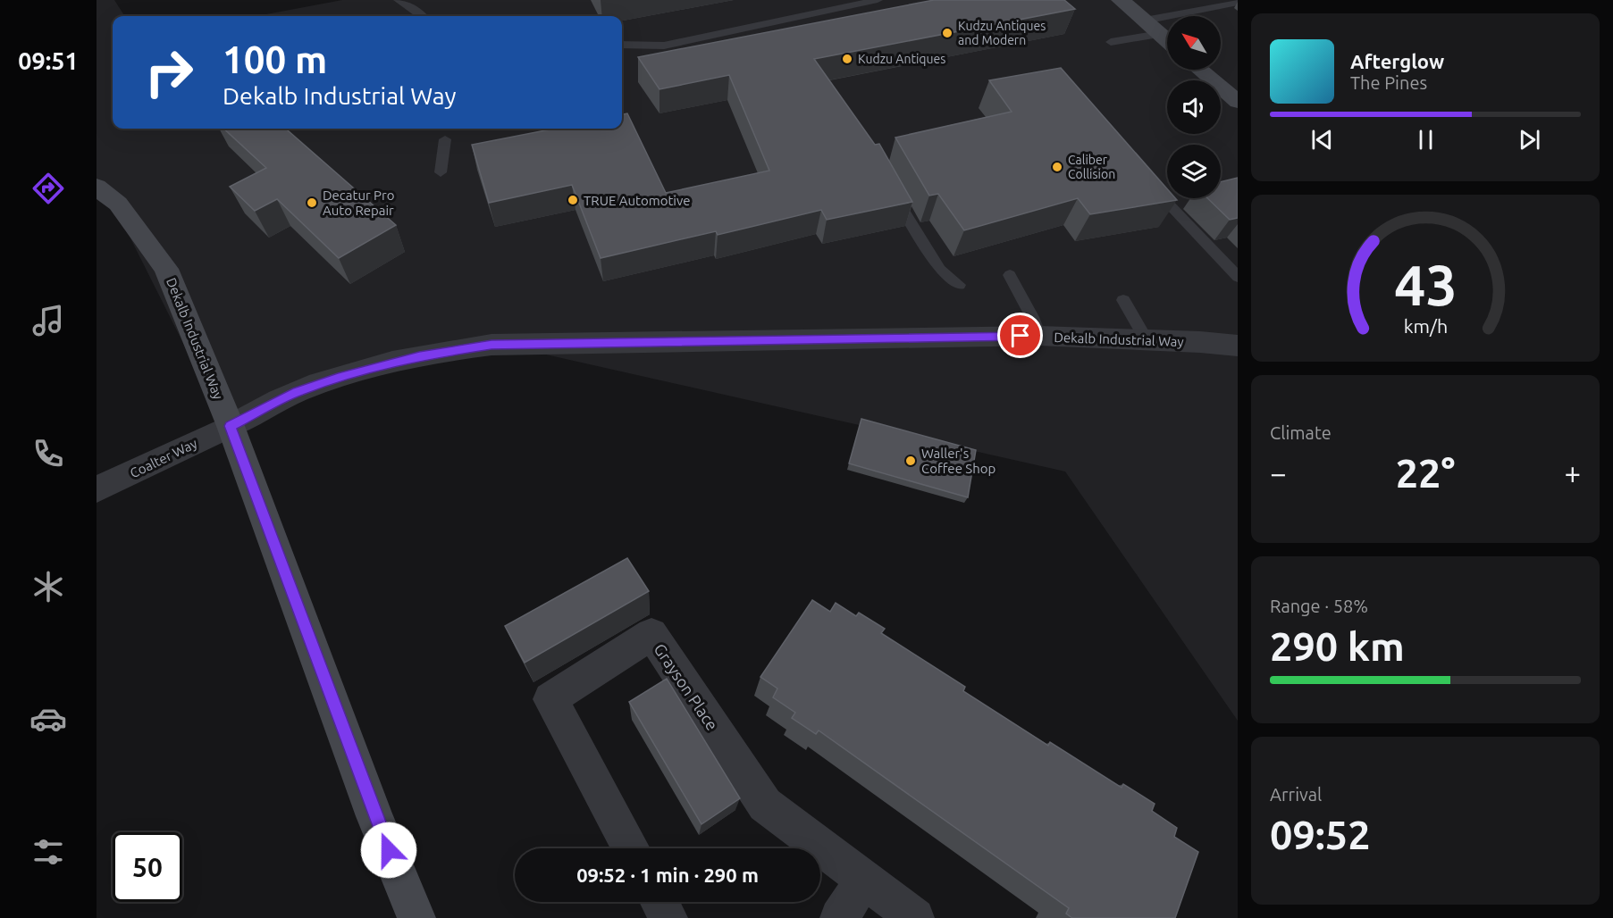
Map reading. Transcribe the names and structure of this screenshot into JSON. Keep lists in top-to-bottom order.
{
  "streets": {
    "main road": ["Dekalb Industrial Way"],
    "street": ["Coalter Way", "Grayson Place"]
  },
  "crossings": [
    ["Dekalb Industrial Way", "Coalter Way"]
  ],
  "places": [
    "Kudzu Antiques and Modern",
    "Kudzu Antiques",
    "Caliber Collision",
    "TRUE Automotive",
    "Decatur Pro Auto Repair",
    "Waller's Coffee Shop"
  ],
  "north": "top left",
  "page": {
    "tabs": "09:51",
    "turn": ["100 m", "Dekalb Industrial Way"],
    "song": ["Afterglow", "The Pines"],
    "tile": [
      "Climate",
      ["Range · 58%", "290 km"],
      ["Arrival", "09:52"]
    ],
    "heat": ["−", "22°", "+"],
    "limit": "50",
    "trip": "09:52 · 1 min · 290 m",
    "gauge": ["43", "km/h"]
  }
}
